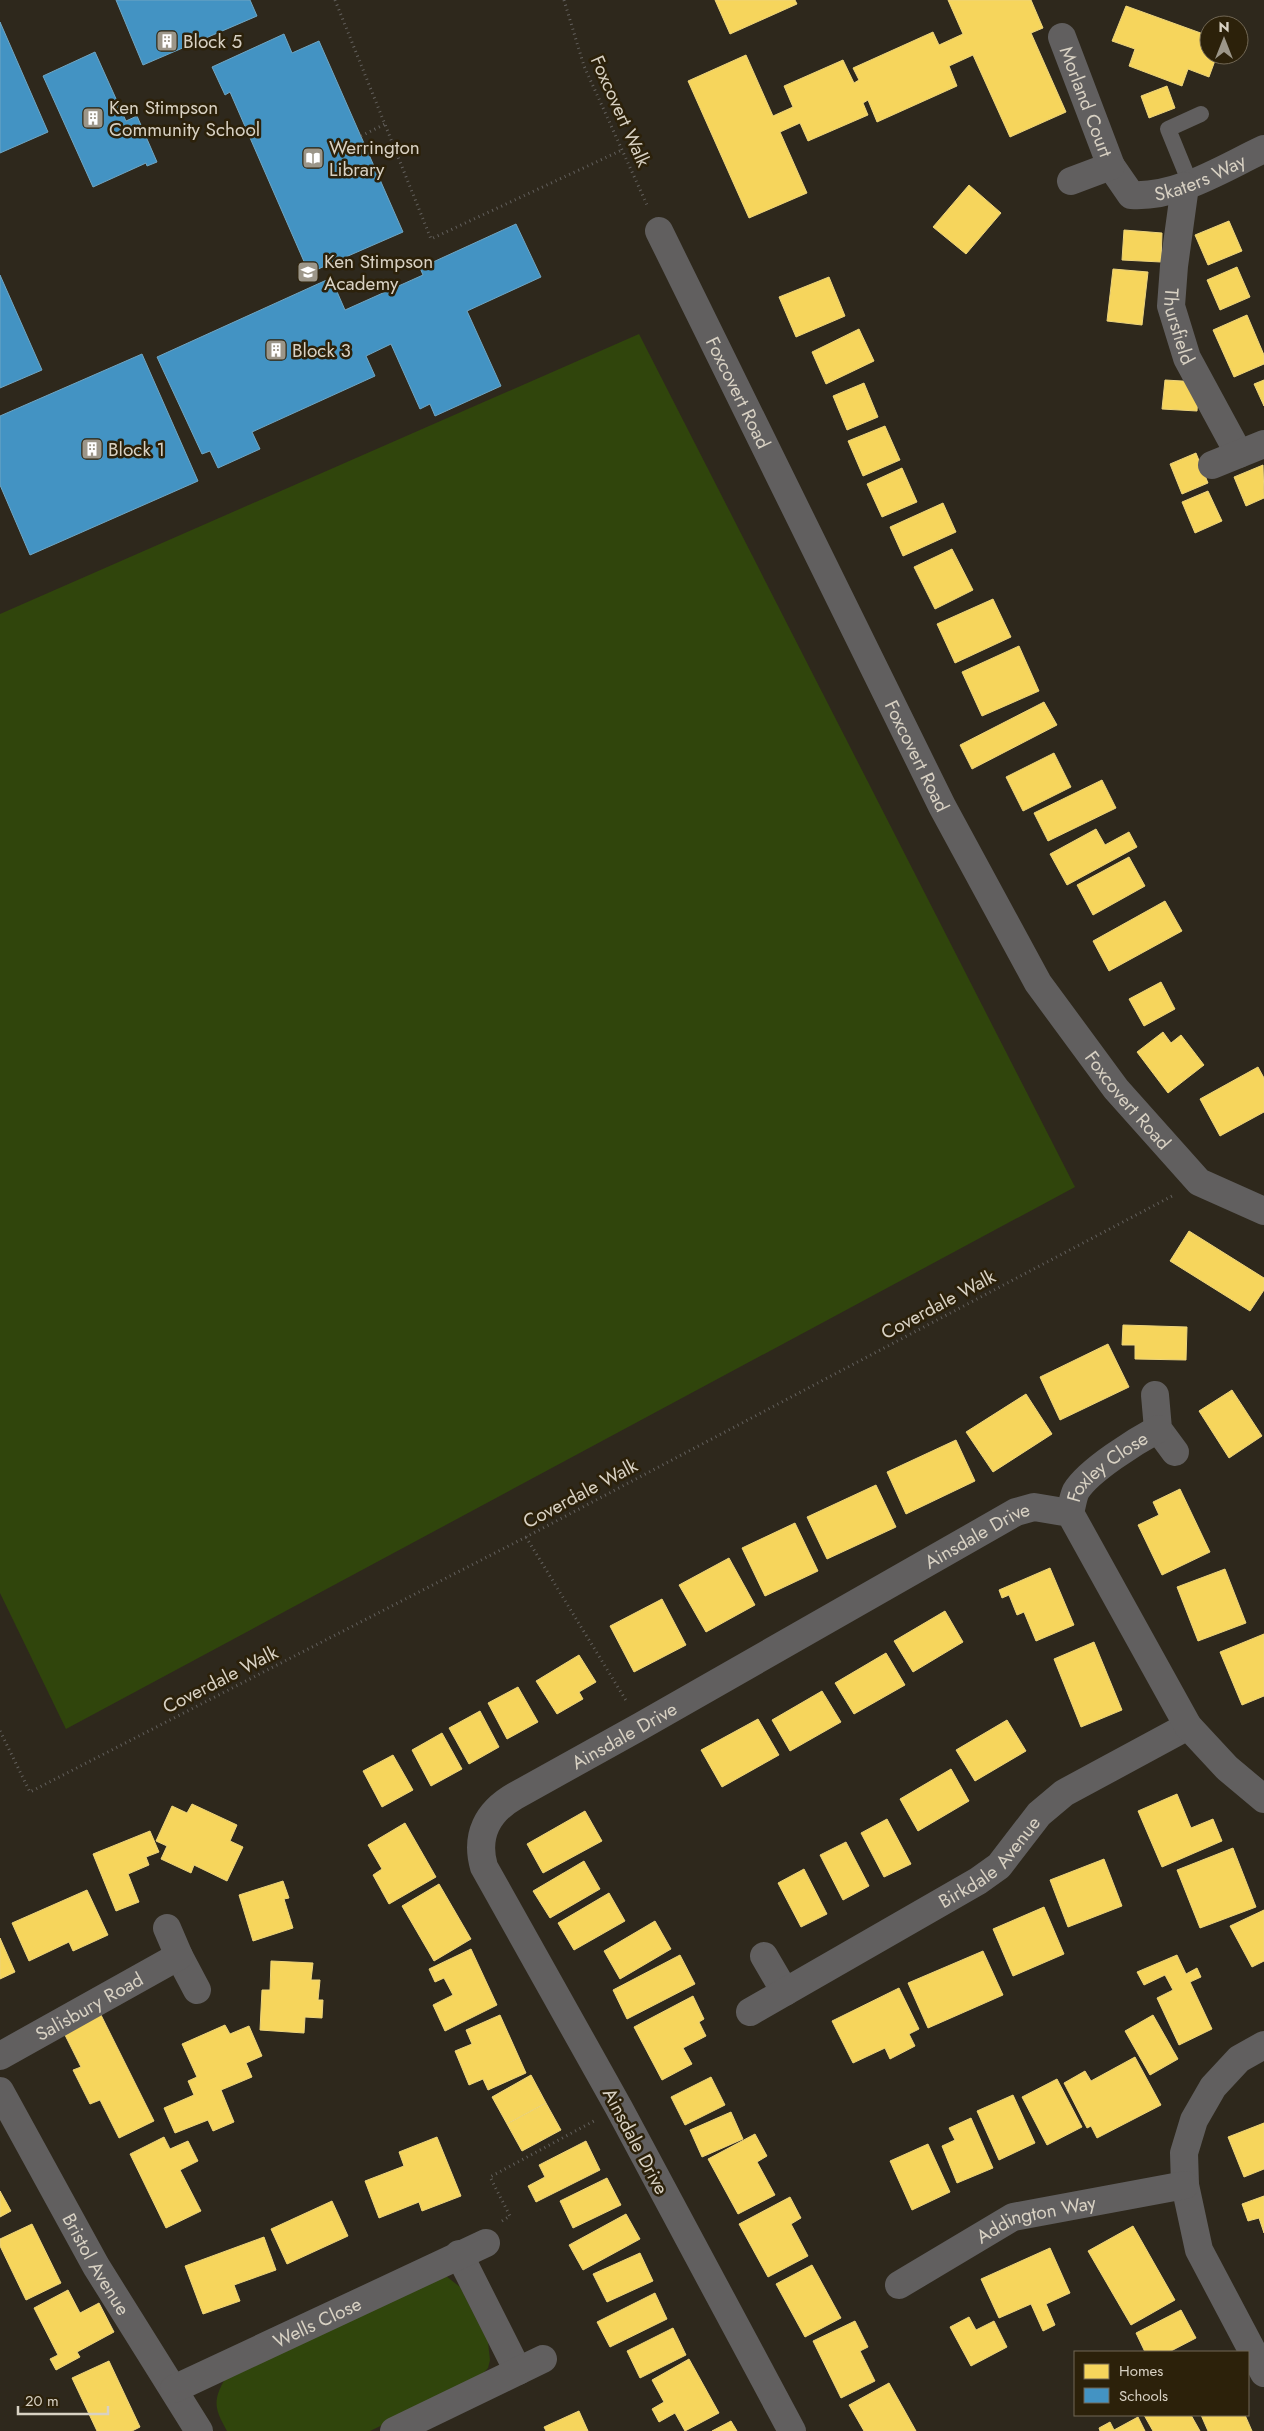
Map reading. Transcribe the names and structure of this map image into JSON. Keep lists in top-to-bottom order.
{
  "streets": {
    "street": [
      "Morland Court",
      "Skaters Way",
      "Thursfield",
      "Foxcovert Road",
      "Foxley Close",
      "Ainsdale Drive",
      "Birkdale Avenue",
      "Salisbury Road",
      "Addington Way",
      "Bristol Avenue",
      "Wells Close"
    ],
    "path": ["Foxcovert Walk", "Coverdale Walk"]
  },
  "crossings": [
    ["Morland Court", "Skaters Way"],
    ["Foxcovert Walk", "Foxcovert Road"],
    ["Skaters Way", "Thursfield"],
    ["Foxcovert Road", "Coverdale Walk"],
    ["Foxley Close", "Ainsdale Drive"],
    ["Bristol Avenue", "Wells Close"]
  ],
  "places": {
    "building": [
      "Block 5",
      "Ken Stimpson Community School",
      "Block 3",
      "Block 1"
    ],
    "library": ["Werrington Library"],
    "school or university": ["Ken Stimpson Academy"]
  },
  "legend": ["Homes", "Schools"],
  "scale_bar": "20 m",
  "north": "top"
}
